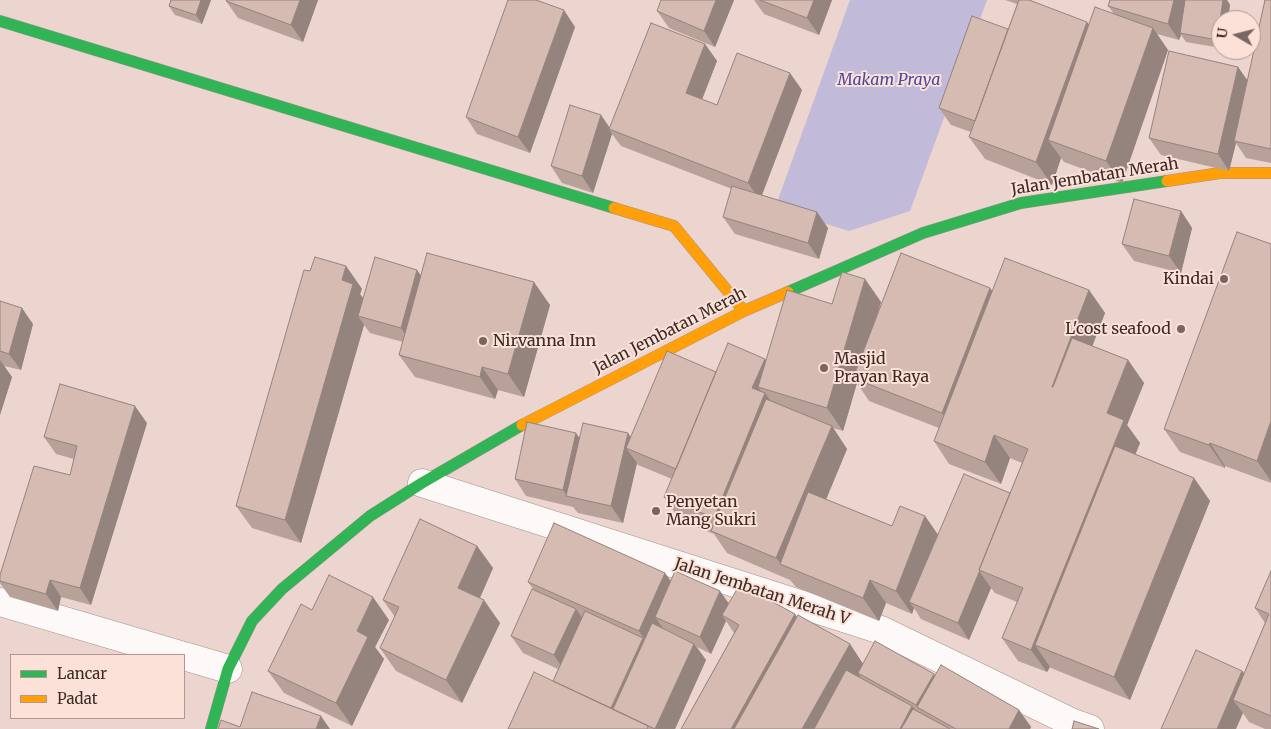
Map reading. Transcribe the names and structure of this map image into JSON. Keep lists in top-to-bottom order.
{
  "streets": {
    "street": ["Jalan Jembatan Merah", "Jalan Jembatan Merah V"]
  },
  "crossings": [
    ["Jalan Jembatan Merah", "Jalan Jembatan Merah V"]
  ],
  "parks": ["Makam Praya"],
  "places": [
    "Kindai",
    "L'cost seafood",
    "Nirvanna Inn",
    "Masjid Prayan Raya",
    "Penyetan Mang Sukri"
  ],
  "legend": ["Lancar", "Padat"],
  "north": "left"
}
